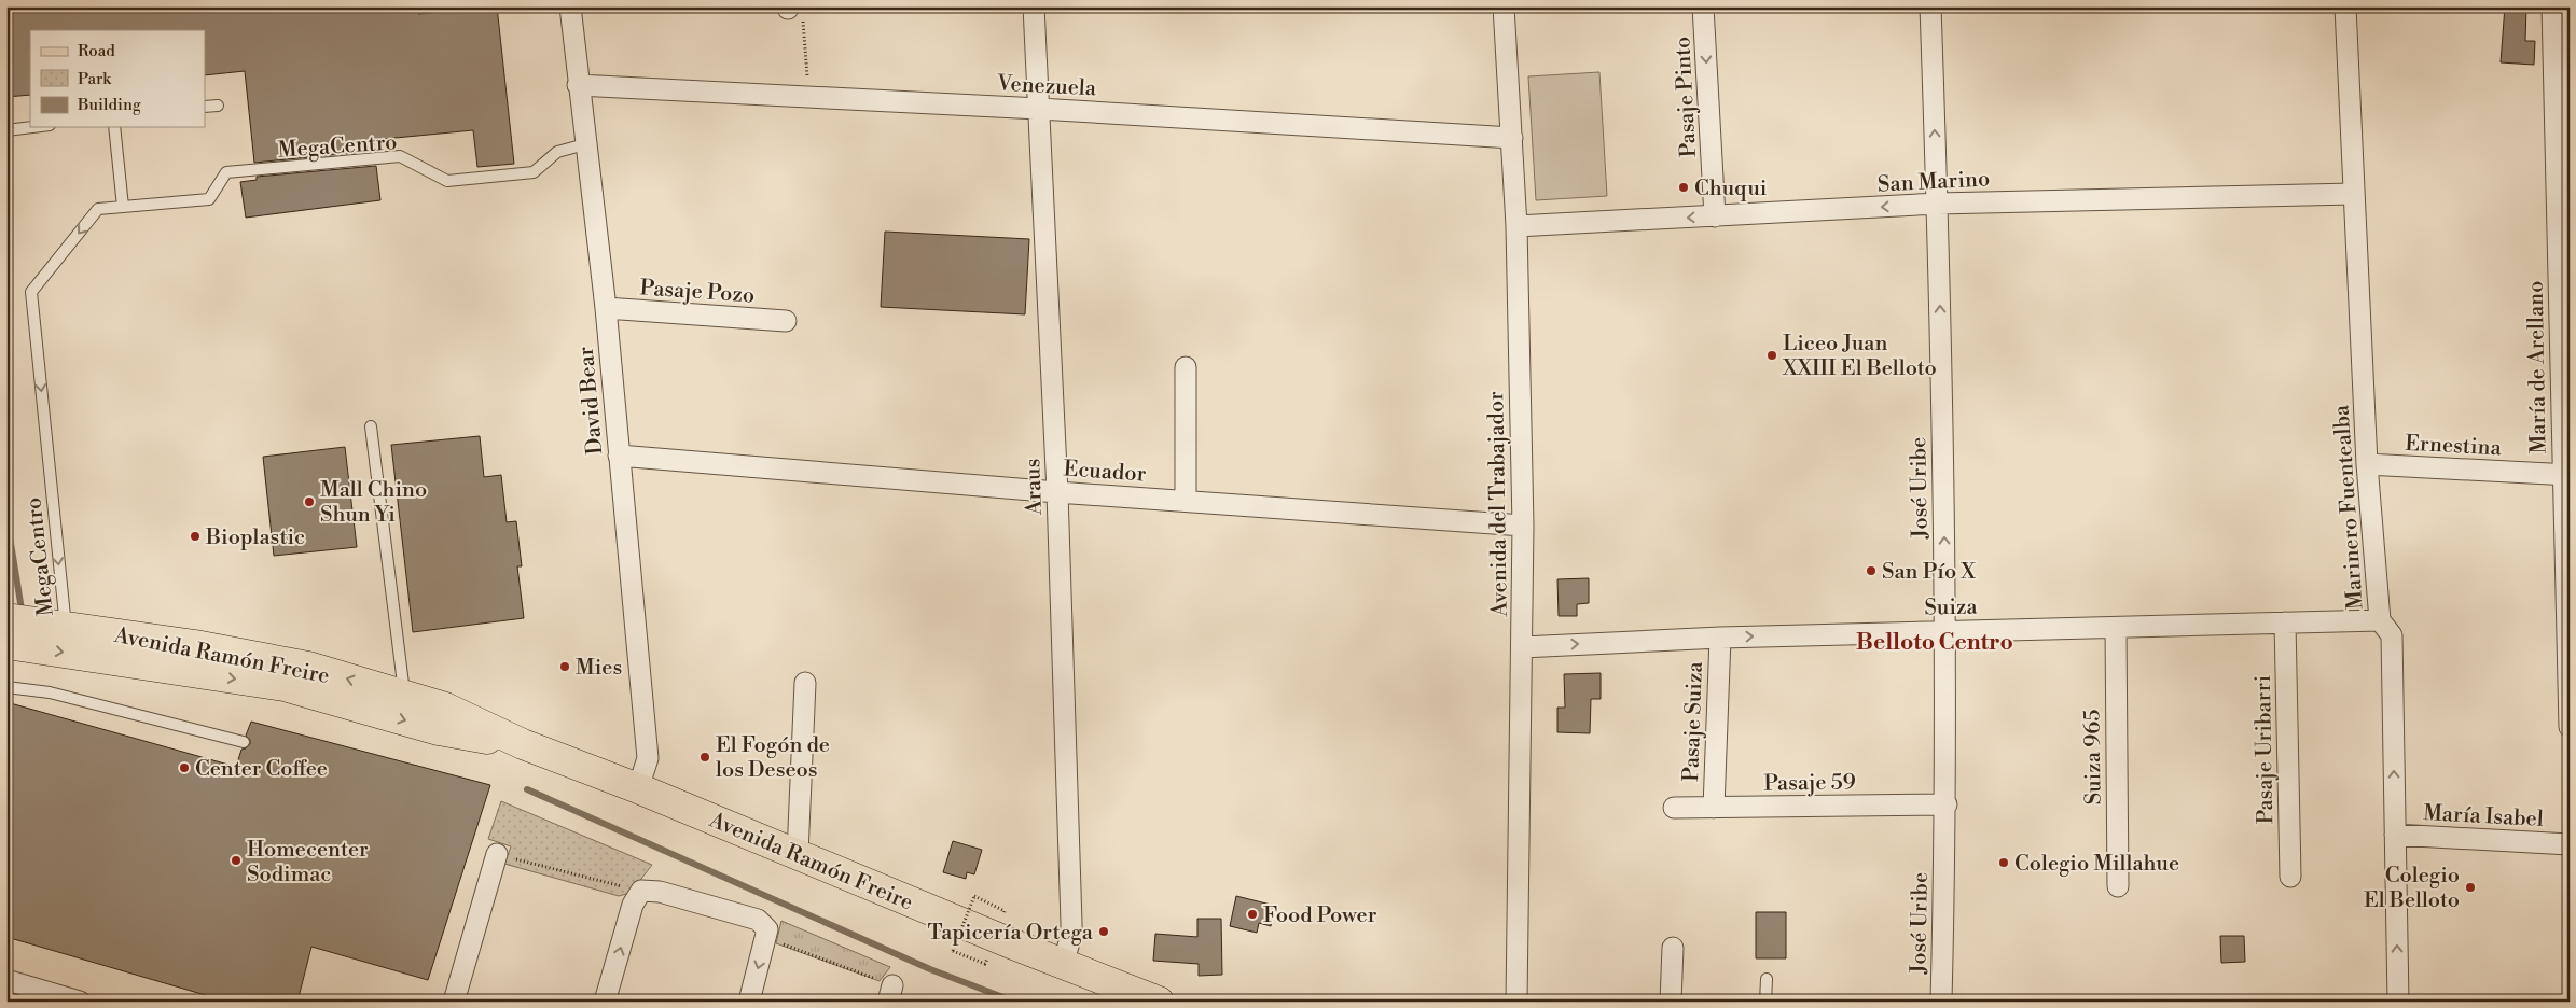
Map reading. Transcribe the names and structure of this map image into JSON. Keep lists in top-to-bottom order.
{
  "streets": {
    "main road": ["Avenida Ramón Freire"],
    "street": [
      "Venezuela",
      "Pasaje Pinto",
      "San Marino",
      "Pasaje Pozo",
      "María de Arellano",
      "David Bear",
      "Ernestina",
      "Ecuador",
      "Araus",
      "José Uribe",
      "Avenida del Trabajador",
      "Marinero Fuentealba",
      "Suiza",
      "Pasaje Suiza",
      "Pasaje Uribarri",
      "Suiza 965",
      "Pasaje 59",
      "María Isabel"
    ],
    "lane": ["MegaCentro"]
  },
  "crossings": [
    ["Venezuela", "David Bear"],
    ["Venezuela", "Araus"],
    ["Venezuela", "Avenida del Trabajador"],
    ["Pasaje Pinto", "San Marino"],
    ["MegaCentro", "David Bear"],
    ["MegaCentro", "Avenida Ramón Freire"],
    ["San Marino", "José Uribe"],
    ["San Marino", "Avenida del Trabajador"],
    ["San Marino", "Marinero Fuentealba"],
    ["Pasaje Pozo", "David Bear"],
    ["María de Arellano", "Ernestina"],
    ["David Bear", "Ecuador"],
    ["David Bear", "Avenida Ramón Freire"],
    ["Ernestina", "Marinero Fuentealba"],
    ["Ecuador", "Araus"],
    ["Ecuador", "Avenida del Trabajador"],
    ["Araus", "Avenida Ramón Freire"],
    ["José Uribe", "Suiza"],
    ["José Uribe", "Pasaje 59"],
    ["Avenida del Trabajador", "Suiza"],
    ["Marinero Fuentealba", "Suiza"],
    ["Marinero Fuentealba", "María Isabel"],
    ["Suiza", "Pasaje Suiza"],
    ["Suiza", "Pasaje Uribarri"],
    ["Suiza", "Suiza 965"],
    ["Pasaje Suiza", "Pasaje 59"]
  ],
  "one_way": [
    "Pasaje Pinto",
    "MegaCentro",
    "San Marino",
    "José Uribe",
    "Marinero Fuentealba",
    "Suiza"
  ],
  "districts": ["Belloto Centro"],
  "places": [
    "Chuqui",
    "Liceo Juan XXIII El Belloto",
    "Mall Chino Shun Yi",
    "Bioplastic",
    "San Pío X",
    "Mies",
    "El Fogón de los Deseos",
    "Center Coffee",
    "Homecenter Sodimac",
    "Colegio Millahue",
    "Colegio El Belloto",
    "Food Power",
    "Tapicería Ortega"
  ],
  "legend": ["Road", "Park", "Building"]
}
